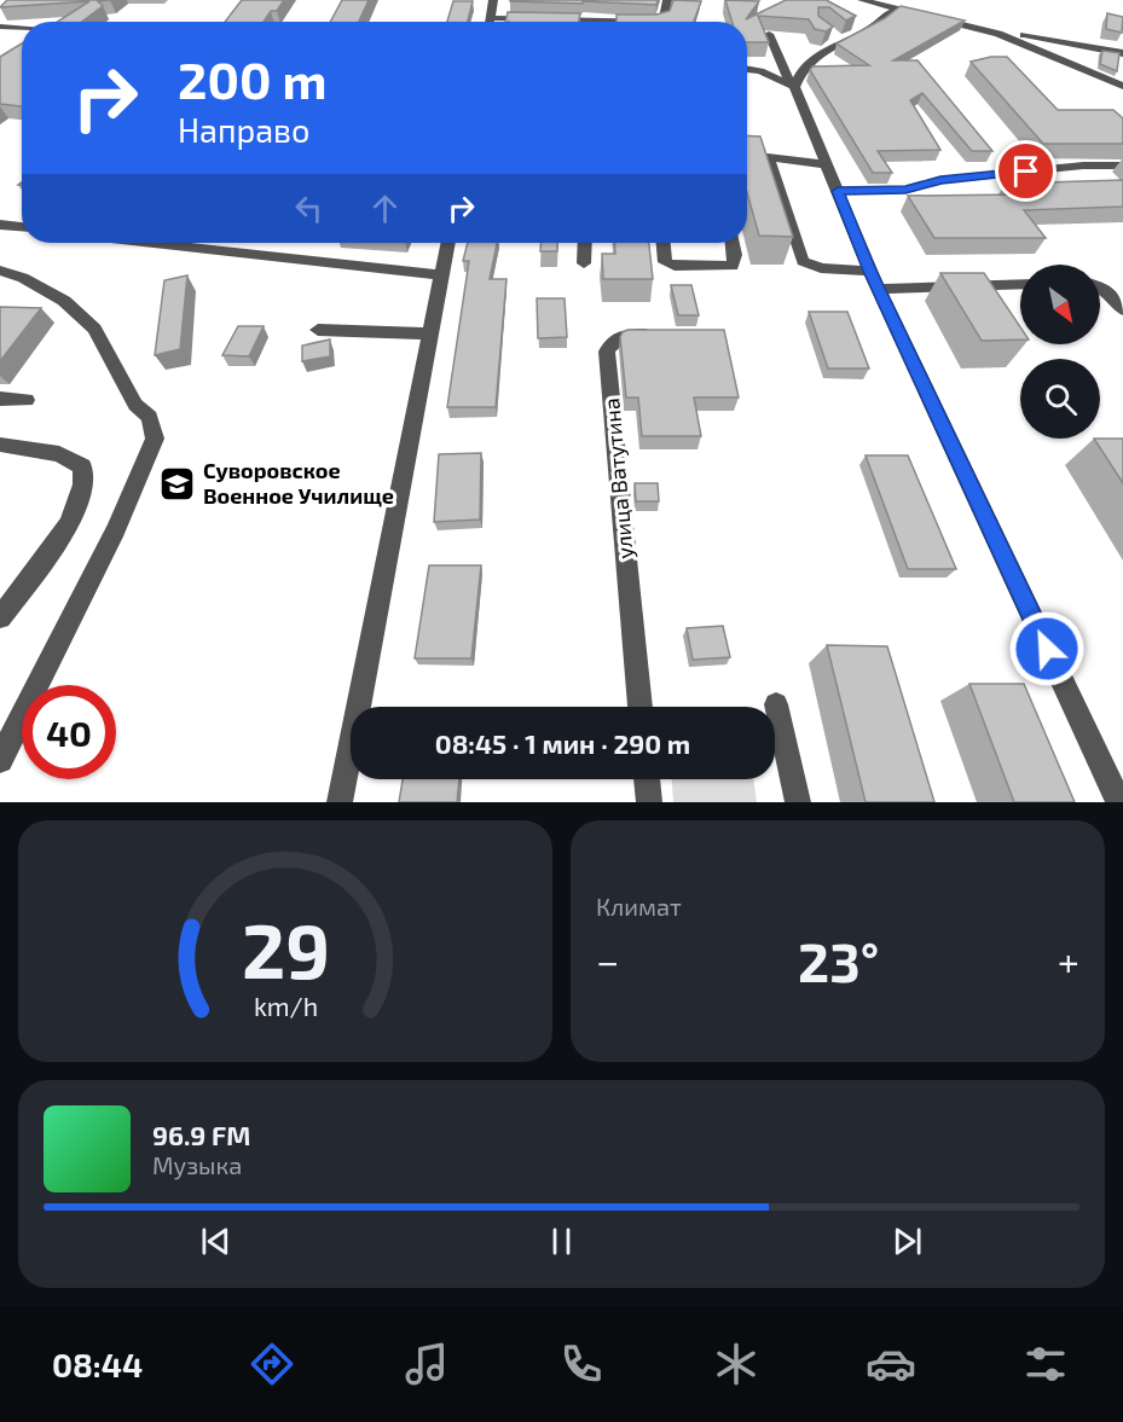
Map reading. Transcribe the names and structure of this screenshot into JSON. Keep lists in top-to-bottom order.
{
  "streets": {
    "street": ["улица Ватутина"]
  },
  "places": {
    "school or university": ["Суворовское Военное Училище"]
  },
  "north": "bottom right",
  "page": {
    "turn": ["200 m", "Направо"],
    "limit": "40",
    "trip": "08:45 · 1 мин · 290 m",
    "tile": "Климат",
    "heat": ["−", "23°", "+"],
    "song": ["96.9 FM", "Музыка"],
    "tabs": "08:44",
    "gauge": ["29", "km/h"]
  }
}
